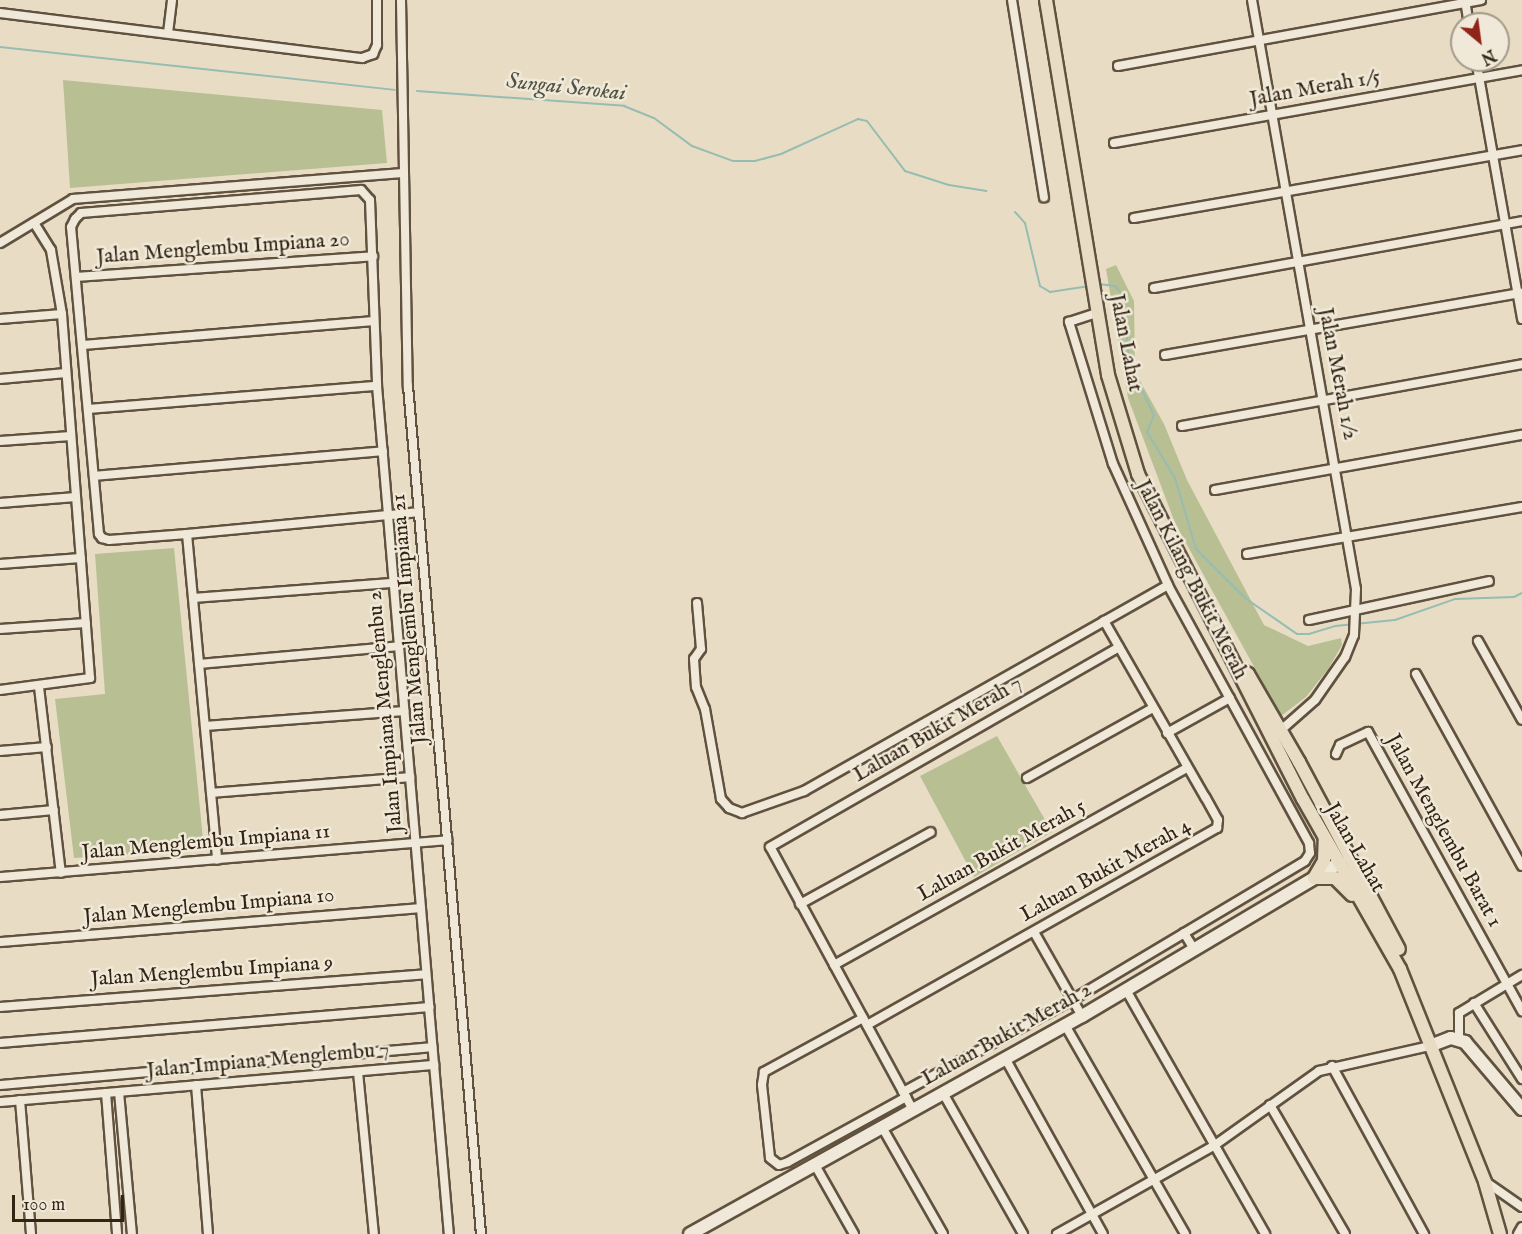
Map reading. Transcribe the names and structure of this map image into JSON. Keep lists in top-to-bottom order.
{
  "streets": {
    "main road": ["Jalan Lahat"],
    "street": [
      "Jalan Merah 1/5",
      "Jalan Menglembu Impiana 20",
      "Jalan Merah 1/2",
      "Jalan Kilang Bukit Merah",
      "Jalan Menglembu Impiana 21",
      "Jalan Impiana Menglembu 2",
      "Laluan Bukit Merah 7",
      "Jalan Menglembu Barat 1",
      "Jalan Menglembu Impiana 11",
      "Laluan Bukit Merah 5",
      "Laluan Bukit Merah 4",
      "Jalan Menglembu Impiana 10",
      "Jalan Menglembu Impiana 9",
      "Laluan Bukit Merah 2",
      "Jalan Impiana Menglembu 7"
    ]
  },
  "crossings": [
    ["Jalan Merah 1/5", "Jalan Merah 1/2"],
    ["Jalan Menglembu Impiana 20", "Jalan Impiana Menglembu 2"],
    ["Jalan Lahat", "Jalan Merah 1/2"],
    ["Jalan Lahat", "Jalan Kilang Bukit Merah"],
    ["Jalan Lahat", "Laluan Bukit Merah 2"],
    ["Jalan Kilang Bukit Merah", "Laluan Bukit Merah 2"],
    ["Jalan Menglembu Impiana 21", "Jalan Menglembu Impiana 11"],
    ["Jalan Impiana Menglembu 2", "Jalan Menglembu Impiana 11"],
    ["Jalan Impiana Menglembu 2", "Jalan Menglembu Impiana 10"],
    ["Jalan Impiana Menglembu 2", "Jalan Menglembu Impiana 9"],
    ["Jalan Impiana Menglembu 2", "Jalan Impiana Menglembu 7"],
    ["Laluan Bukit Merah 7", "Laluan Bukit Merah 4"],
    ["Laluan Bukit Merah 5", "Laluan Bukit Merah 4"],
    ["Laluan Bukit Merah 4", "Laluan Bukit Merah 2"]
  ],
  "water": ["Sungai Serokai"],
  "scale_bar": "100 m",
  "north": "bottom right"
}
